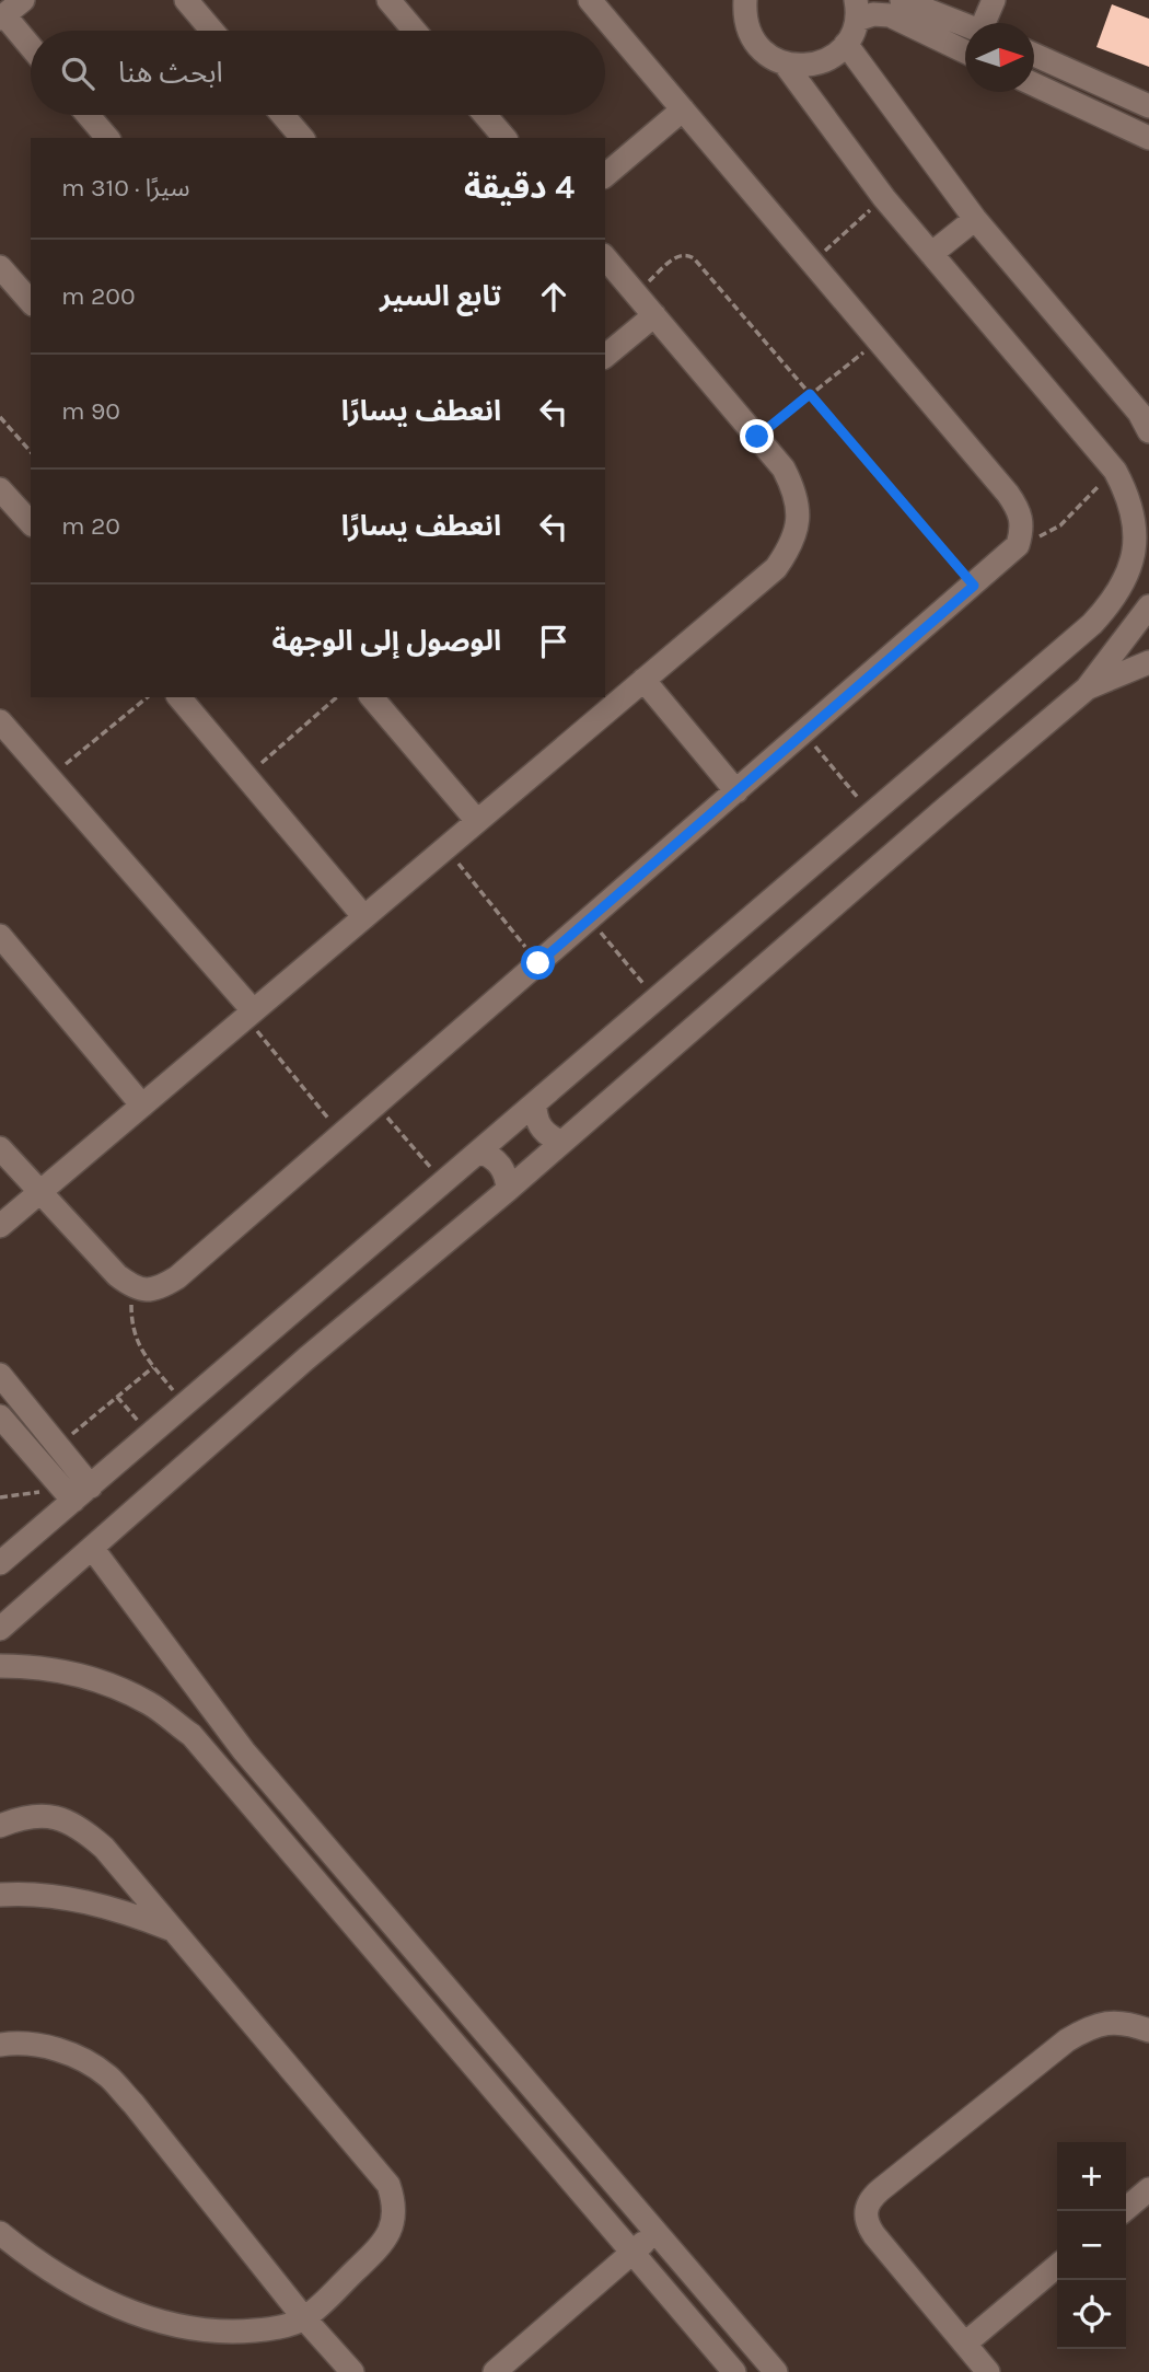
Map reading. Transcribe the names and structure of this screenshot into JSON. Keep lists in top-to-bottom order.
{
  "north": "right",
  "page": {
    "search": "ابحث هنا",
    "heading": ["4 دقيقة", "سيرًا · 310 m"],
    "list": [
      ["تابع السير", "200 m"],
      ["انعطف يسارًا", "90 m"],
      ["انعطف يسارًا", "20 m"],
      "الوصول إلى الوجهة"
    ],
    "map_buttons": ["+", "−"]
  }
}
